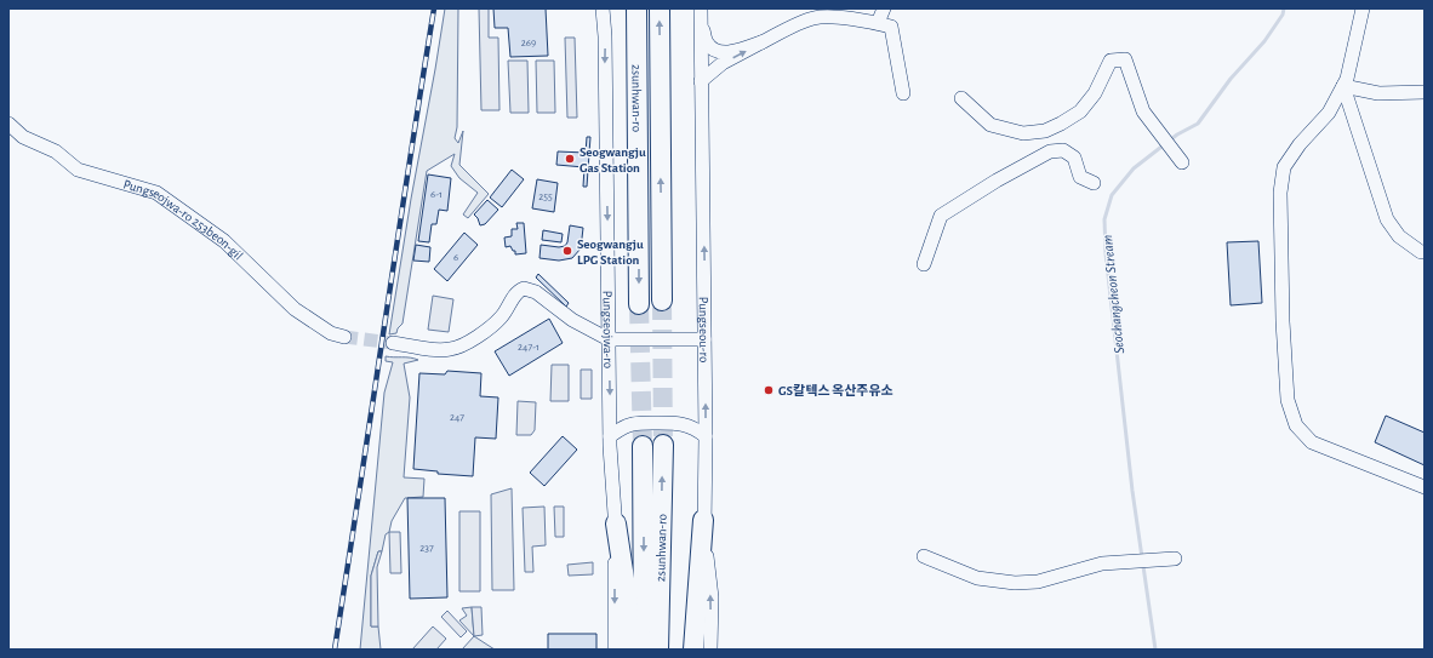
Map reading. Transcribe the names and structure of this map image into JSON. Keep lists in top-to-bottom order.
{
  "streets": {
    "highway": ["2sunhwan-ro"],
    "street": ["Pungseojwa-ro 253beon-gil", "Pungseojwa-ro", "Pungseou-ro"]
  },
  "one_way": ["Pungseojwa-ro", "Pungseou-ro"],
  "water": ["Seochangcheon Stream"],
  "places": ["Seogwangju Gas Station", "Seogwangju LPG Station", "GS칼텍스 옥산주유소"],
  "house_numbers": [
    "269",
    "6-1",
    "255",
    "6",
    "247-1",
    "247",
    "237"
  ]
}
